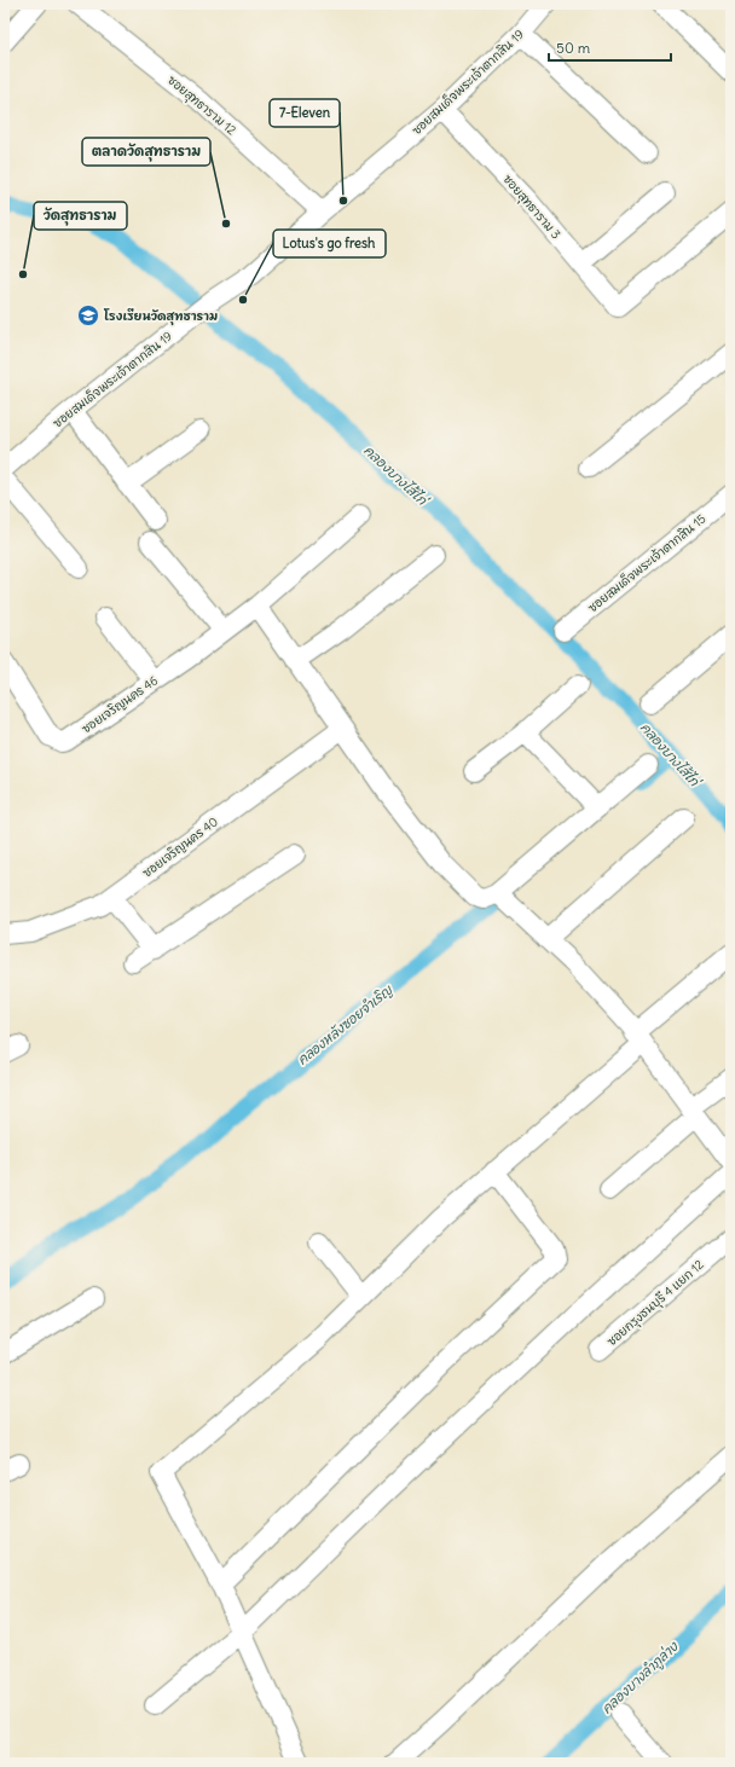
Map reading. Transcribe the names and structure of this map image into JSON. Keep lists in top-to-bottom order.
{
  "streets": {
    "street": [
      "ซอยสมเด็จพระเจ้าตากสิน 19",
      "ซอยสุทธาราม 12",
      "ซอยสุทธาราม 3",
      "ซอยสมเด็จพระเจ้าตากสิน 15",
      "ซอยเจริญนคร 46",
      "ซอยเจริญนคร 40",
      "ซอยกรุงธนบุรี 4 แยก 12"
    ]
  },
  "crossings": [
    ["ซอยสมเด็จพระเจ้าตากสิน 19", "ซอยสุทธาราม 12"],
    ["ซอยสมเด็จพระเจ้าตากสิน 19", "ซอยสุทธาราม 3"]
  ],
  "water": ["คลองบางไส้ไก่", "คลองหลังซอยจำเริญ", "คลองบางลำภูล่าง"],
  "places": {
    "other": [
      "7-Eleven",
      "ตลาดวัดสุทธาราม",
      "วัดสุทธาราม",
      "Lotus's go fresh"
    ],
    "school or university": ["โรงเรียนวัดสุทธาราม"]
  },
  "scale_bar": "50 m"
}
